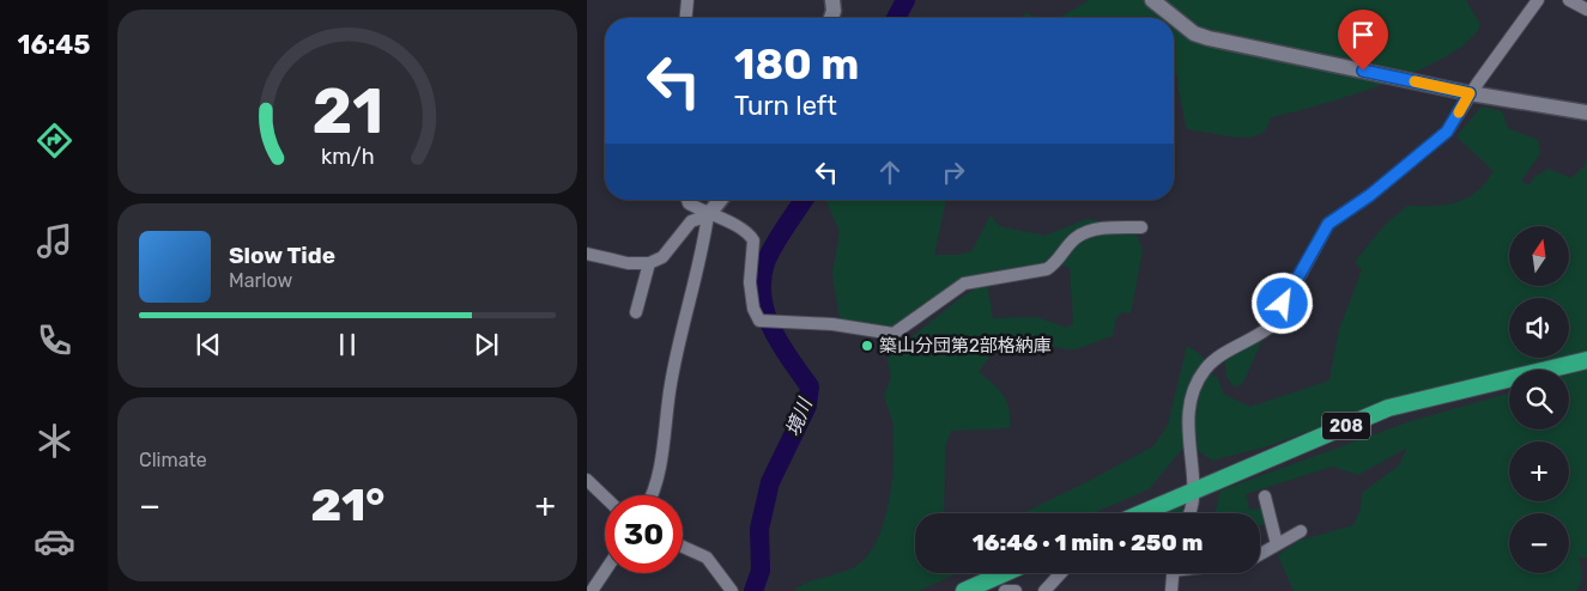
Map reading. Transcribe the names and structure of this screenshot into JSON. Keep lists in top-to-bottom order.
{
  "streets": {
    "highway": ["208"]
  },
  "water": ["境川"],
  "places": ["築山分団第2部格納庫"],
  "north": "top",
  "page": {
    "tabs": "16:45",
    "turn": ["180 m", "Turn left"],
    "map_buttons": ["+", "−"],
    "song": ["Slow Tide", "Marlow"],
    "tile": "Climate",
    "heat": ["−", "21°", "+"],
    "limit": "30",
    "trip": "16:46 · 1 min · 250 m",
    "gauge": ["21", "km/h"]
  }
}
